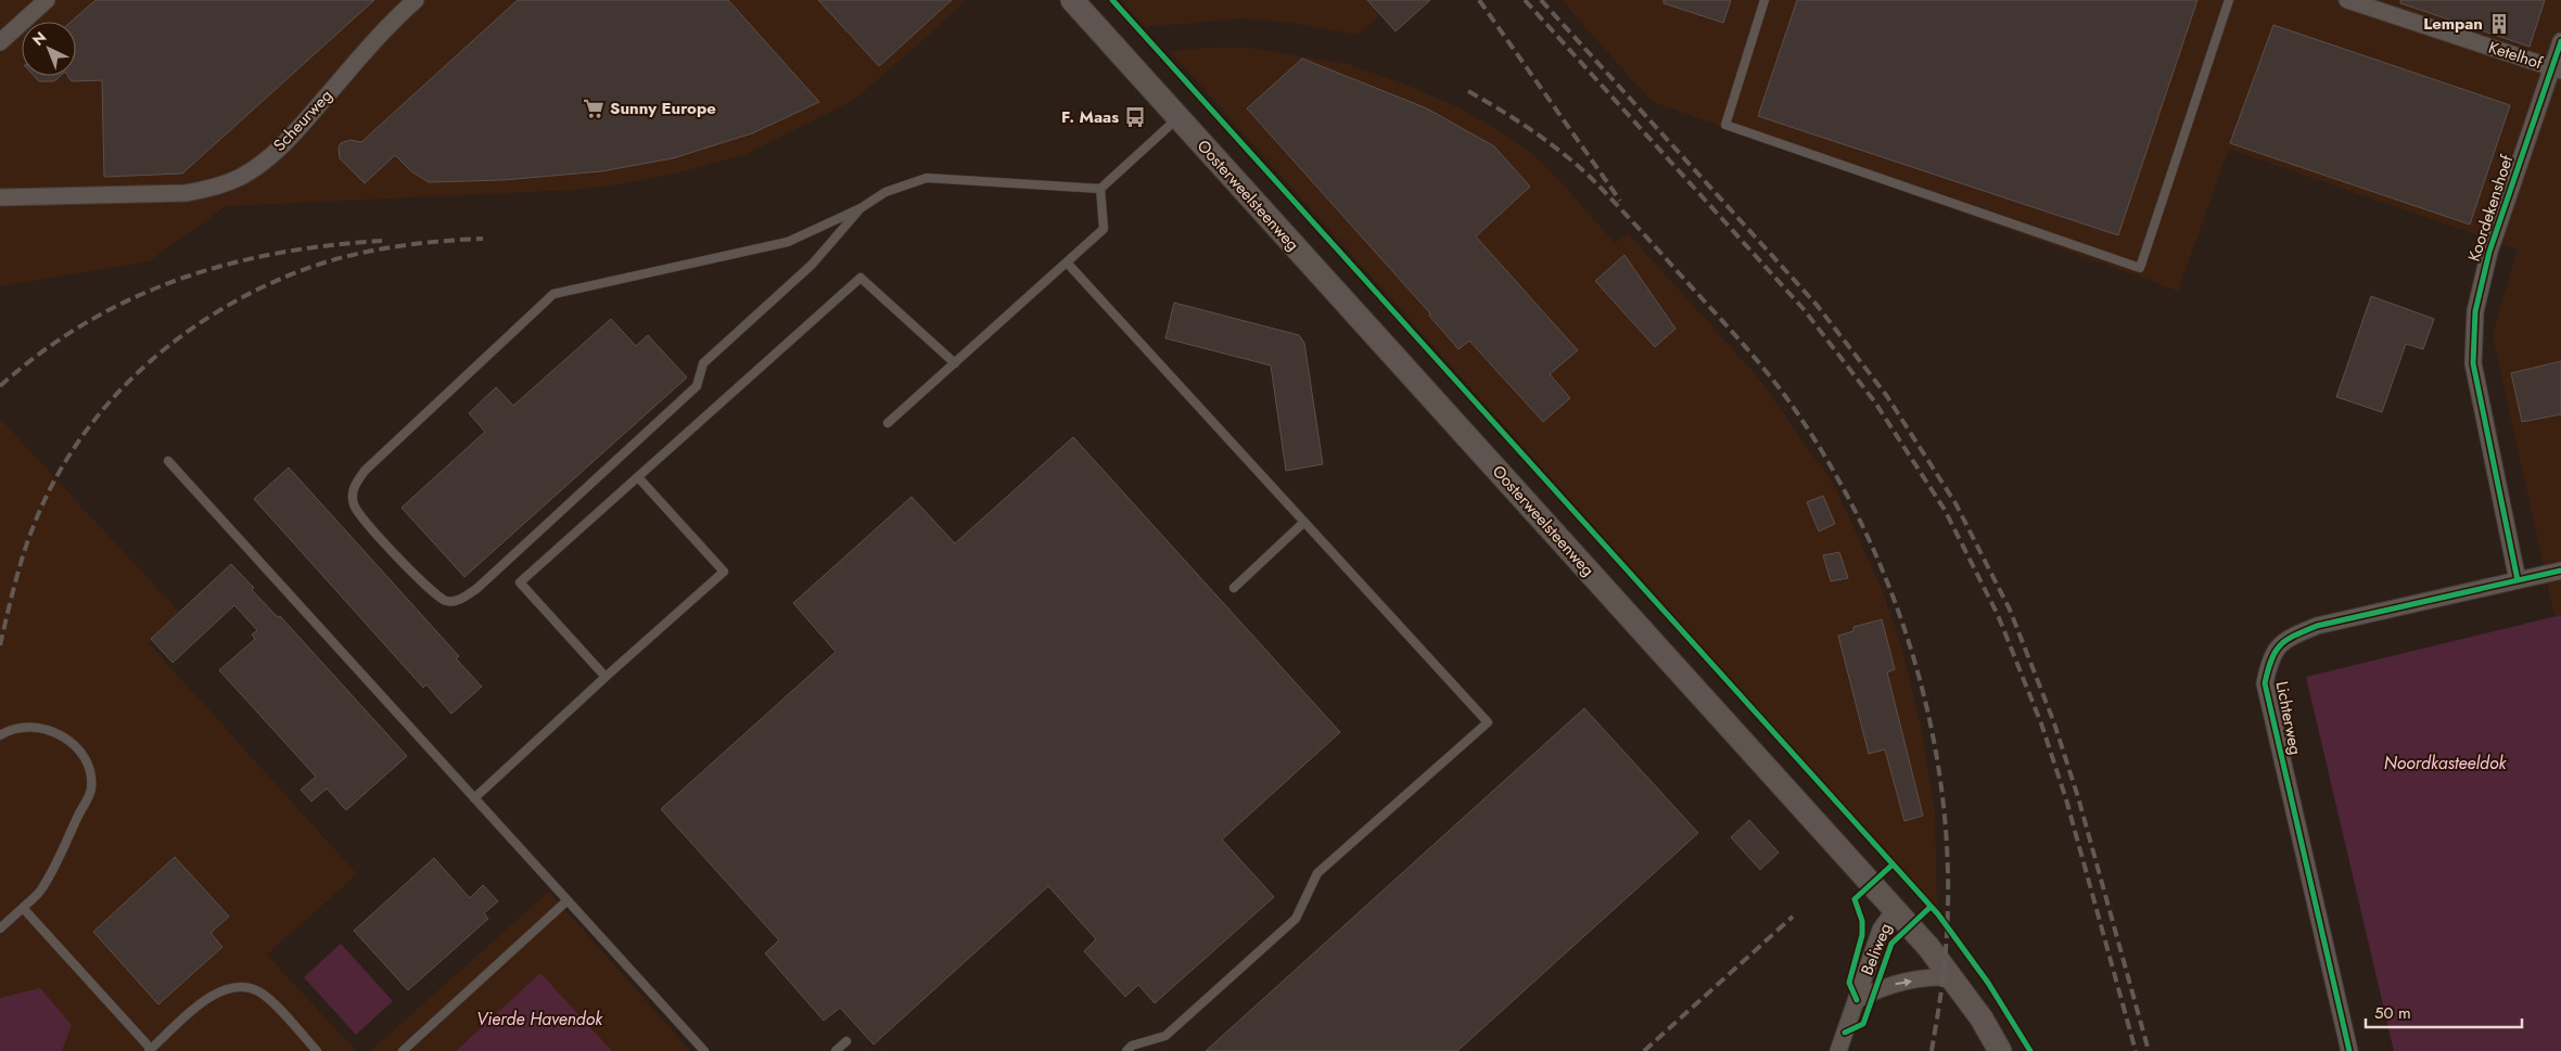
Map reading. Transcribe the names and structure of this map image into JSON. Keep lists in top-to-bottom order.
{
  "streets": {
    "main road": ["Oosterweelsteenweg"],
    "street": [
      "Ketelhof",
      "Scheurweg",
      "Koordekenshoef",
      "Lichterweg",
      "Beliweg"
    ]
  },
  "crossings": [
    ["Ketelhof", "Koordekenshoef"],
    ["Oosterweelsteenweg", "Beliweg"],
    ["Koordekenshoef", "Lichterweg"]
  ],
  "water": ["Noordkasteeldok", "Vierde Havendok"],
  "places": {
    "building": ["Lempan"],
    "supermarket": ["Sunny Europe"],
    "bus stop": ["F. Maas"]
  },
  "scale_bar": "50 m",
  "north": "top left"
}
